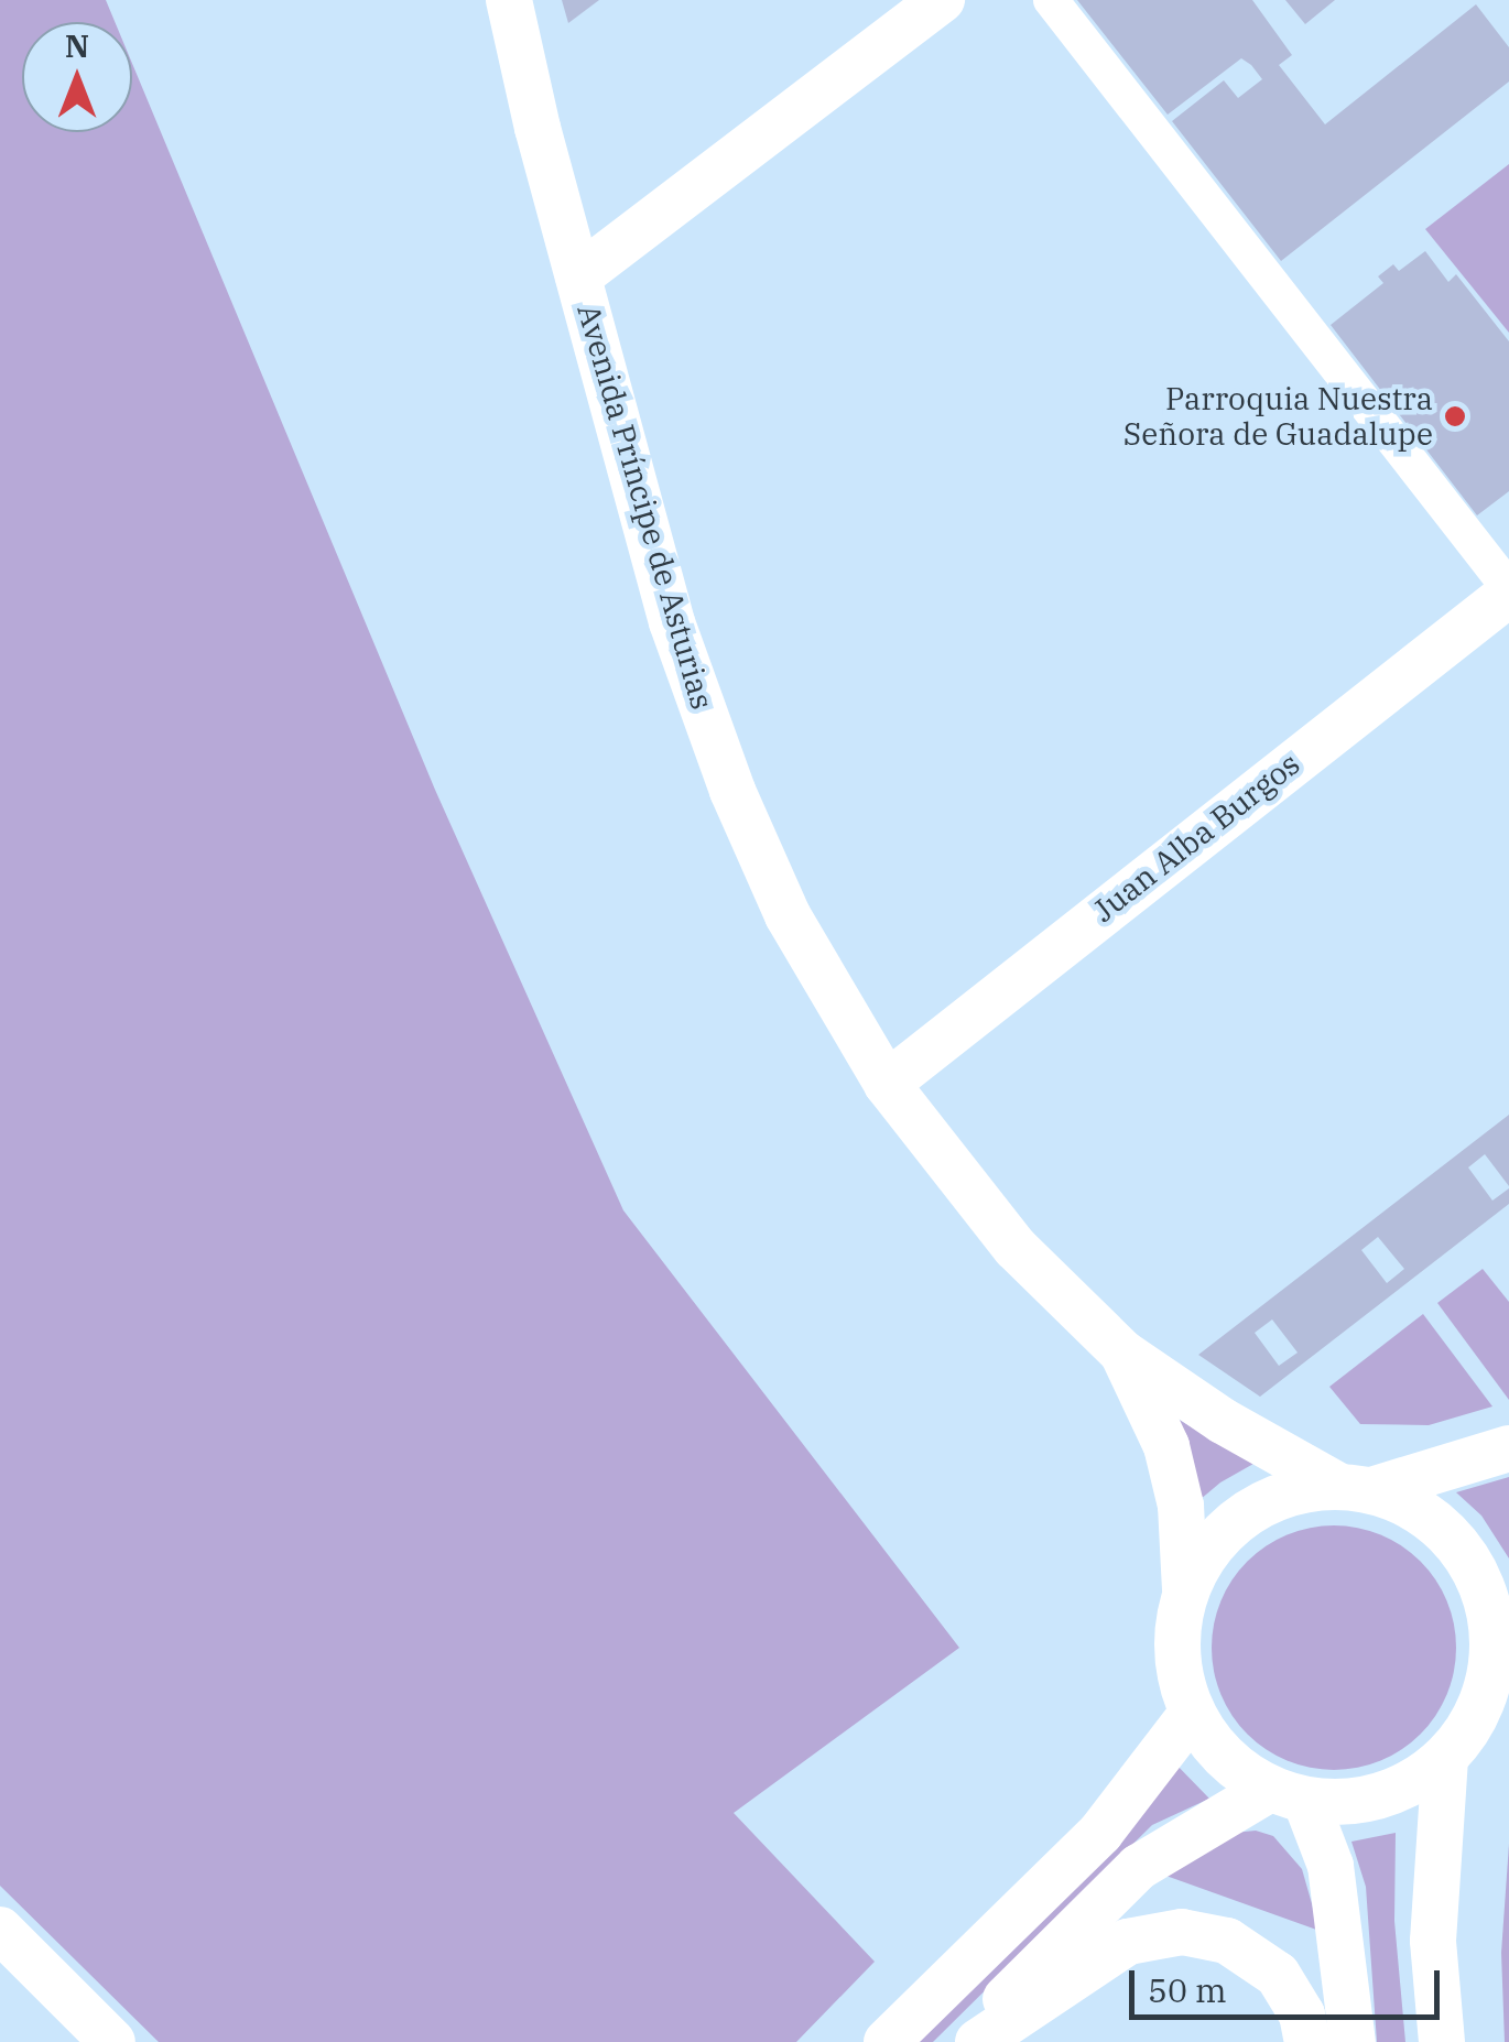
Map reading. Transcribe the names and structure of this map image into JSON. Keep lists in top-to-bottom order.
{
  "streets": {
    "street": ["Avenida Príncipe de Asturias", "Juan Alba Burgos"]
  },
  "crossings": [
    ["Avenida Príncipe de Asturias", "Juan Alba Burgos"]
  ],
  "places": ["Parroquia Nuestra Señora de Guadalupe"],
  "scale_bar": "50 m",
  "north": "top"
}
